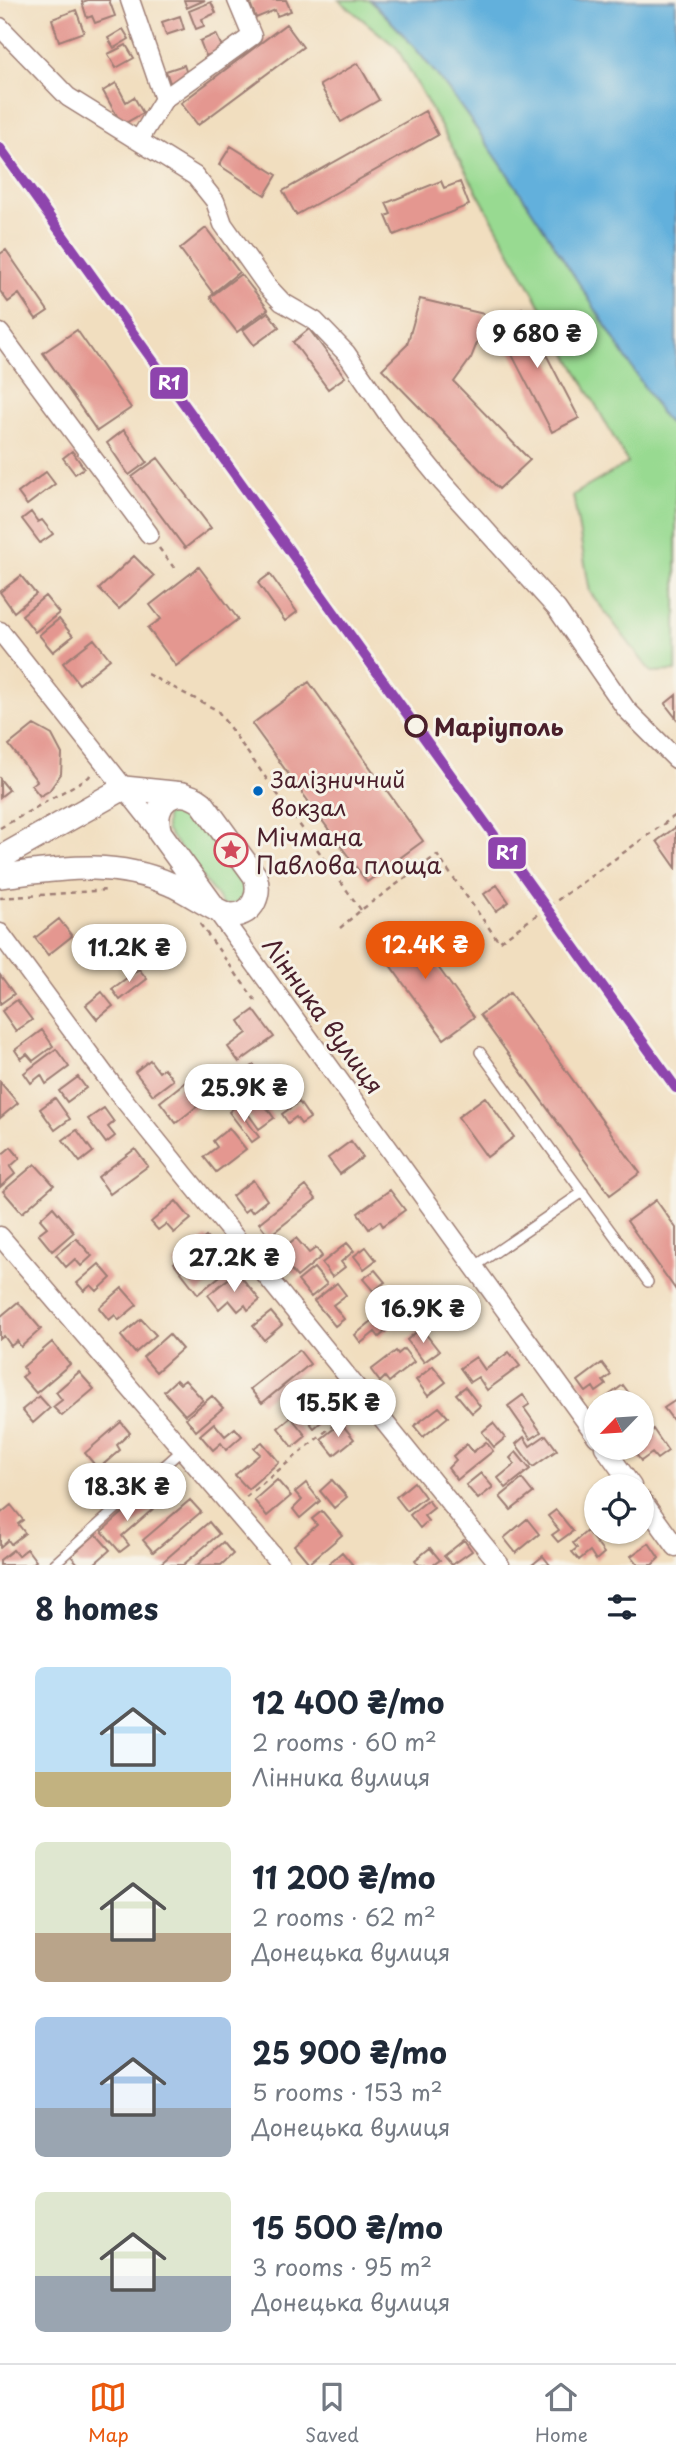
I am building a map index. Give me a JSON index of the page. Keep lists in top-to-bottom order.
{
  "streets": {
    "street": ["Лінника вулиця"]
  },
  "places": {
    "other": ["Маріуполь", "Залізничний вокзал"],
    "place": ["Мічмана Павлова площа"]
  },
  "lines": ["transit line R1"],
  "north": "bottom left",
  "page": {
    "price": [
      "9 680 ₴",
      "12.4K ₴",
      "11.2K ₴",
      "25.9K ₴",
      "27.2K ₴",
      "16.9K ₴",
      "15.5K ₴",
      "18.3K ₴"
    ],
    "heading": "8 homes",
    "list": [
      {
        "name": "12 400 ₴/mo",
        "note": "2 rooms · 60 m² · Лінника вулиця"
      },
      {
        "name": "11 200 ₴/mo",
        "note": "2 rooms · 62 m² · Донецька вулиця"
      },
      {
        "name": "25 900 ₴/mo",
        "note": "5 rooms · 153 m² · Донецька вулиця"
      },
      {
        "name": "15 500 ₴/mo",
        "note": "3 rooms · 95 m² · Донецька вулиця"
      }
    ],
    "tabs": ["Map", "Saved", "Home"]
  }
}
